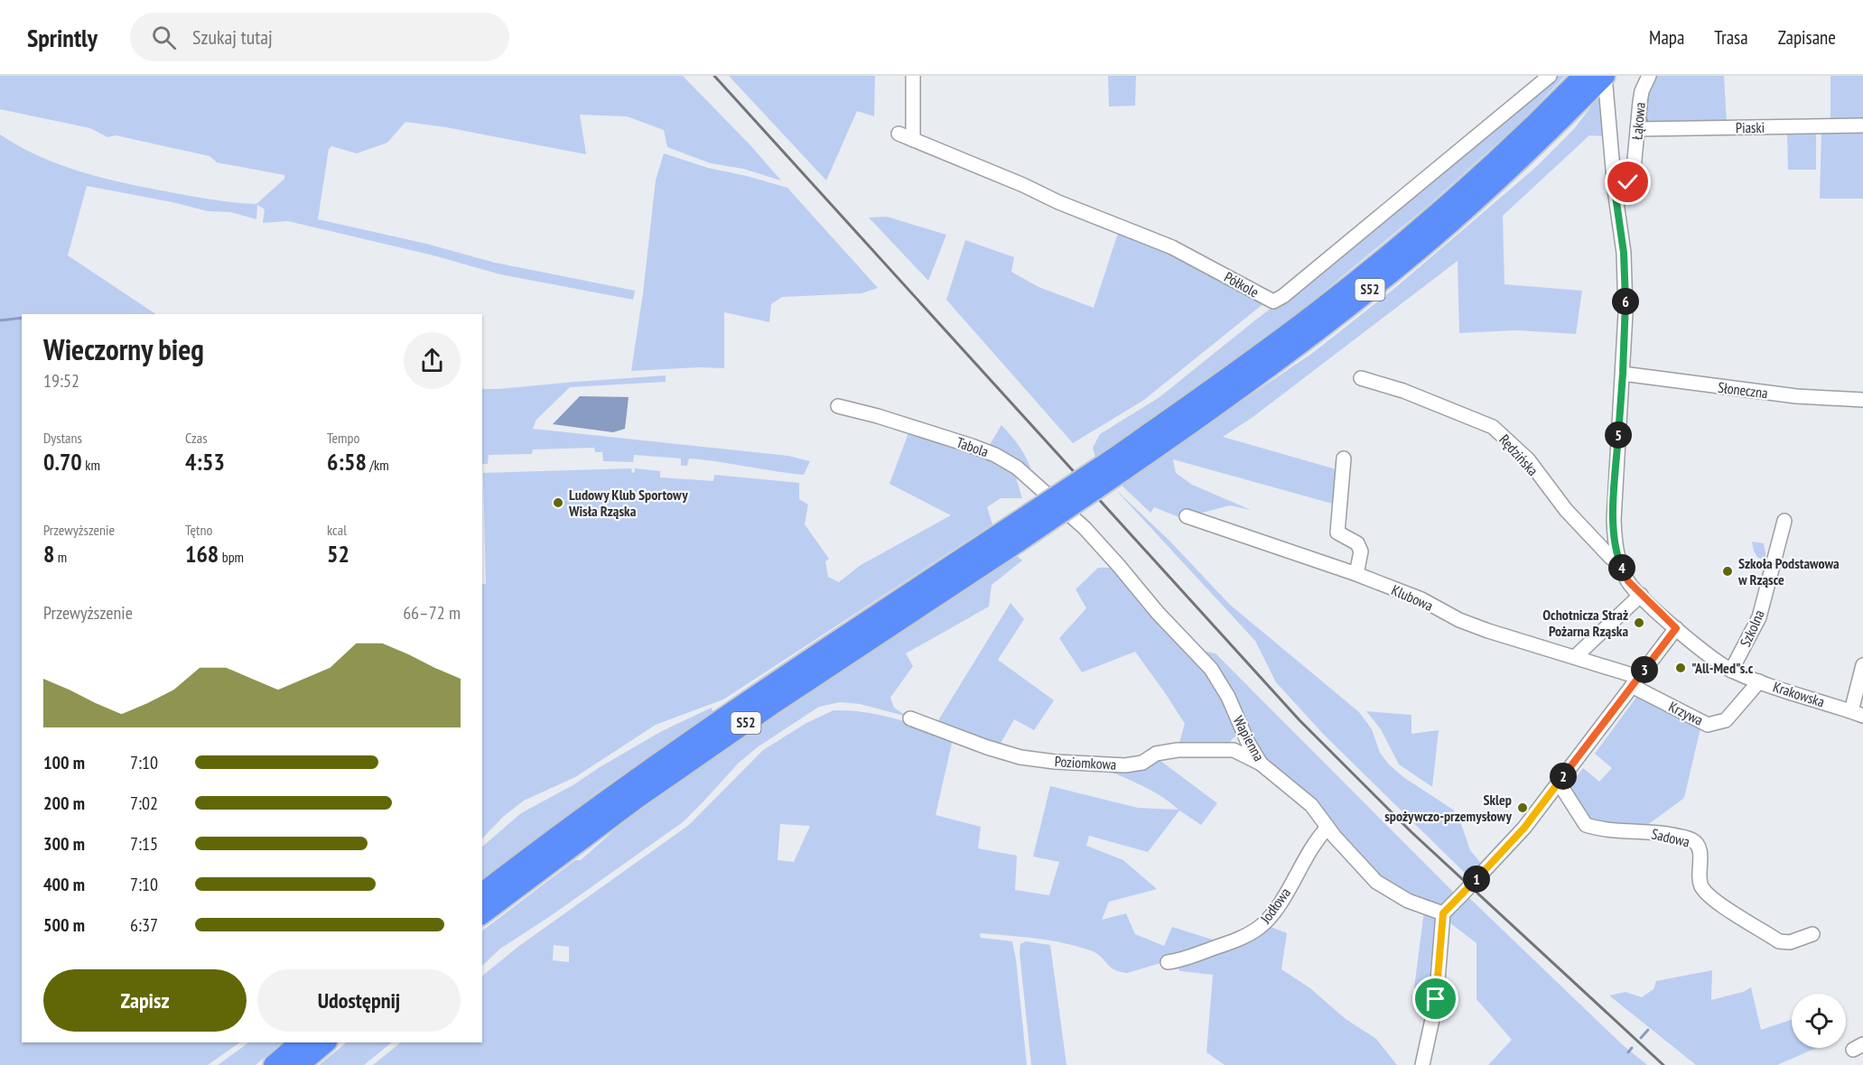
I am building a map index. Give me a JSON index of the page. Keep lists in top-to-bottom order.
{
  "streets": {
    "highway": ["S52"],
    "street": [
      "Łąkowa",
      "Piaski",
      "Półkole",
      "Słoneczna",
      "Tabola",
      "Rędzińska",
      "Klubowa",
      "Szkolna",
      "Krakowska",
      "Krzywa",
      "Wapienna",
      "Poziomkowa",
      "Sadowa",
      "Jodłowa"
    ]
  },
  "crossings": [
    ["Łąkowa", "Piaski"],
    ["Łąkowa", "Krakowska"],
    ["S52", "Krakowska"],
    ["Słoneczna", "Krakowska"],
    ["Tabola", "Wapienna"],
    ["Rędzińska", "Krakowska"],
    ["Klubowa", "Krzywa"],
    ["Szkolna", "Krakowska"],
    ["Krakowska", "Krzywa"],
    ["Wapienna", "Poziomkowa"],
    ["Wapienna", "Jodłowa"]
  ],
  "places": [
    "Ludowy Klub Sportowy Wisła Rząska",
    "Szkoła Podstawowa w Rząsce",
    "Ochotnicza Straż Pożarna Rząska",
    "\"All-Med\"s.c",
    "Sklep spożywczo-przemysłowy"
  ],
  "page": {
    "header": "Sprintly",
    "search": "Szukaj tutaj",
    "nav": ["Mapa", "Trasa", "Zapisane"],
    "pins": [
      "6",
      "5",
      "4",
      "3",
      "2",
      "1"
    ],
    "heading": ["Wieczorny bieg", "19:52"],
    "stats": [
      ["Dystans", "0.70 km"],
      ["Czas", "4:53"],
      ["Tempo", "6:58 /km"],
      ["Przewyższenie", "8 m"],
      ["Tętno", "168 bpm"],
      ["kcal", "52"]
    ],
    "chart": ["Przewyższenie", "66–72 m"],
    "list": [
      {
        "name": "100 m",
        "note": "7:10"
      },
      {
        "name": "200 m",
        "note": "7:02"
      },
      {
        "name": "300 m",
        "note": "7:15"
      },
      {
        "name": "400 m",
        "note": "7:10"
      },
      {
        "name": "500 m",
        "note": "6:37"
      }
    ],
    "buttons": ["Zapisz", "Udostępnij"]
  }
}
